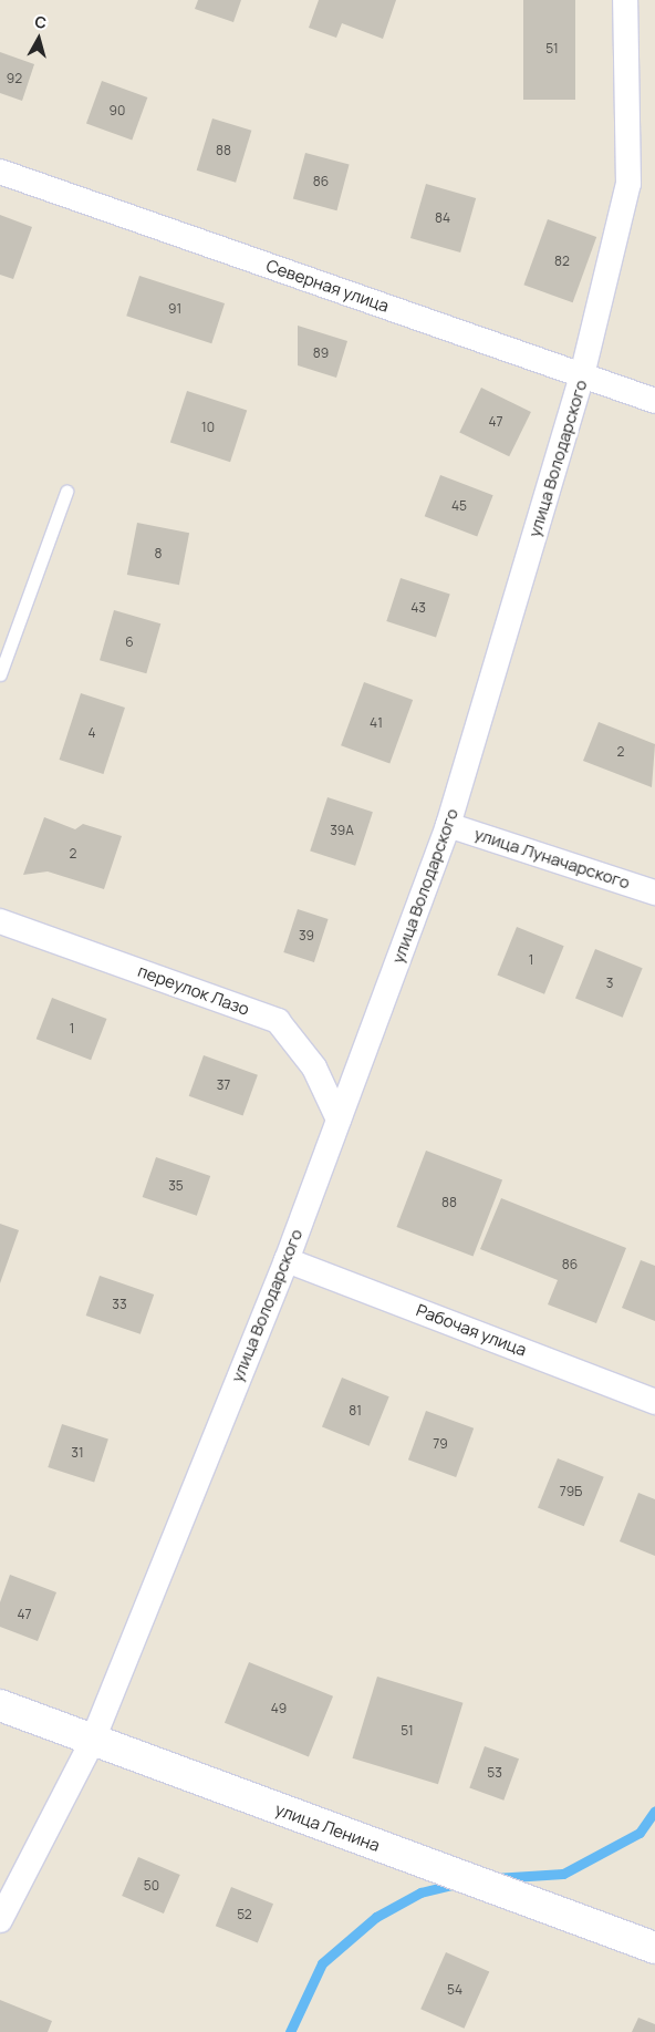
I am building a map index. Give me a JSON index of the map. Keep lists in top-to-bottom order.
{
  "streets": {
    "main road": ["улица Ленина"],
    "street": [
      "Северная улица",
      "улица Володарского",
      "улица Луначарского",
      "переулок Лазо",
      "Рабочая улица"
    ]
  },
  "crossings": [
    ["Северная улица", "улица Володарского"],
    ["улица Володарского", "улица Луначарского"],
    ["улица Володарского", "переулок Лазо"],
    ["улица Володарского", "Рабочая улица"],
    ["улица Володарского", "улица Ленина"]
  ],
  "house_numbers": [
    "51",
    "92",
    "90",
    "88",
    "86",
    "84",
    "82",
    "91",
    "89",
    "47",
    "10",
    "45",
    "8",
    "43",
    "6",
    "41",
    "4",
    "2",
    "39А",
    "2",
    "39",
    "1",
    "3",
    "1",
    "37",
    "35",
    "88",
    "86",
    "33",
    "81",
    "79",
    "31",
    "79Б",
    "47",
    "49",
    "51",
    "53",
    "50",
    "52",
    "54"
  ],
  "north": "top"
}
